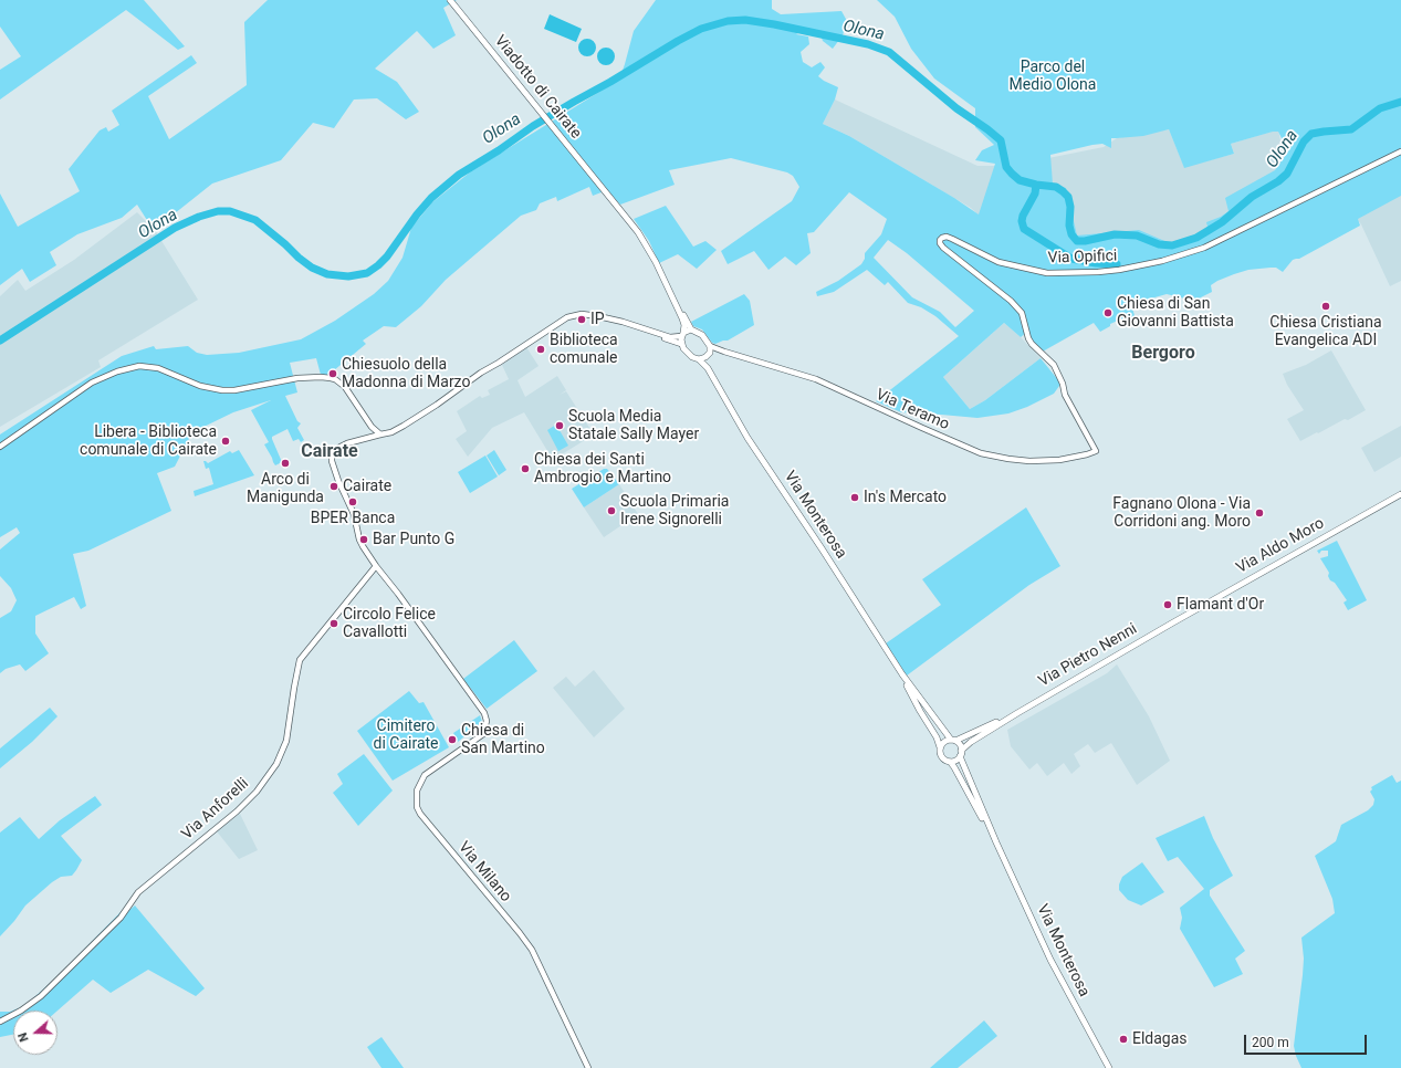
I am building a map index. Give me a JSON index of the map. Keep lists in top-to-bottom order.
{
  "streets": {
    "main road": [
      "Viadotto di Cairate",
      "Via Monterosa",
      "Via Aldo Moro",
      "Via Pietro Nenni"
    ],
    "street": [
      "Via Opifici",
      "Via Teramo",
      "Via Anforelli",
      "Via Milano"
    ]
  },
  "crossings": [
    ["Via Opifici", "Via Teramo"],
    ["Via Teramo", "Via Monterosa"],
    ["Via Monterosa", "Via Pietro Nenni"],
    ["Via Aldo Moro", "Via Pietro Nenni"],
    ["Via Anforelli", "Via Milano"]
  ],
  "districts": ["Bergoro", "Cairate"],
  "water": ["Olona"],
  "parks": ["Parco del Medio Olona", "Cimitero di Cairate"],
  "places": [
    "Chiesa Cristiana Evangelica ADI",
    "Chiesa di San Giovanni Battista",
    "IP",
    "Biblioteca comunale",
    "Chiesuolo della Madonna di Marzo",
    "Scuola Media Statale Sally Mayer",
    "Libera - Biblioteca comunale di Cairate",
    "Arco di Manigunda",
    "Chiesa dei Santi Ambrogio e Martino",
    "Cairate",
    "In's Mercato",
    "BPER Banca",
    "Scuola Primaria Irene Signorelli",
    "Fagnano Olona - Via Corridoni ang. Moro",
    "Bar Punto G",
    "Flamant d'Or",
    "Circolo Felice Cavallotti",
    "Chiesa di San Martino",
    "Eldagas"
  ],
  "scale_bar": "200 m",
  "north": "left"
}
